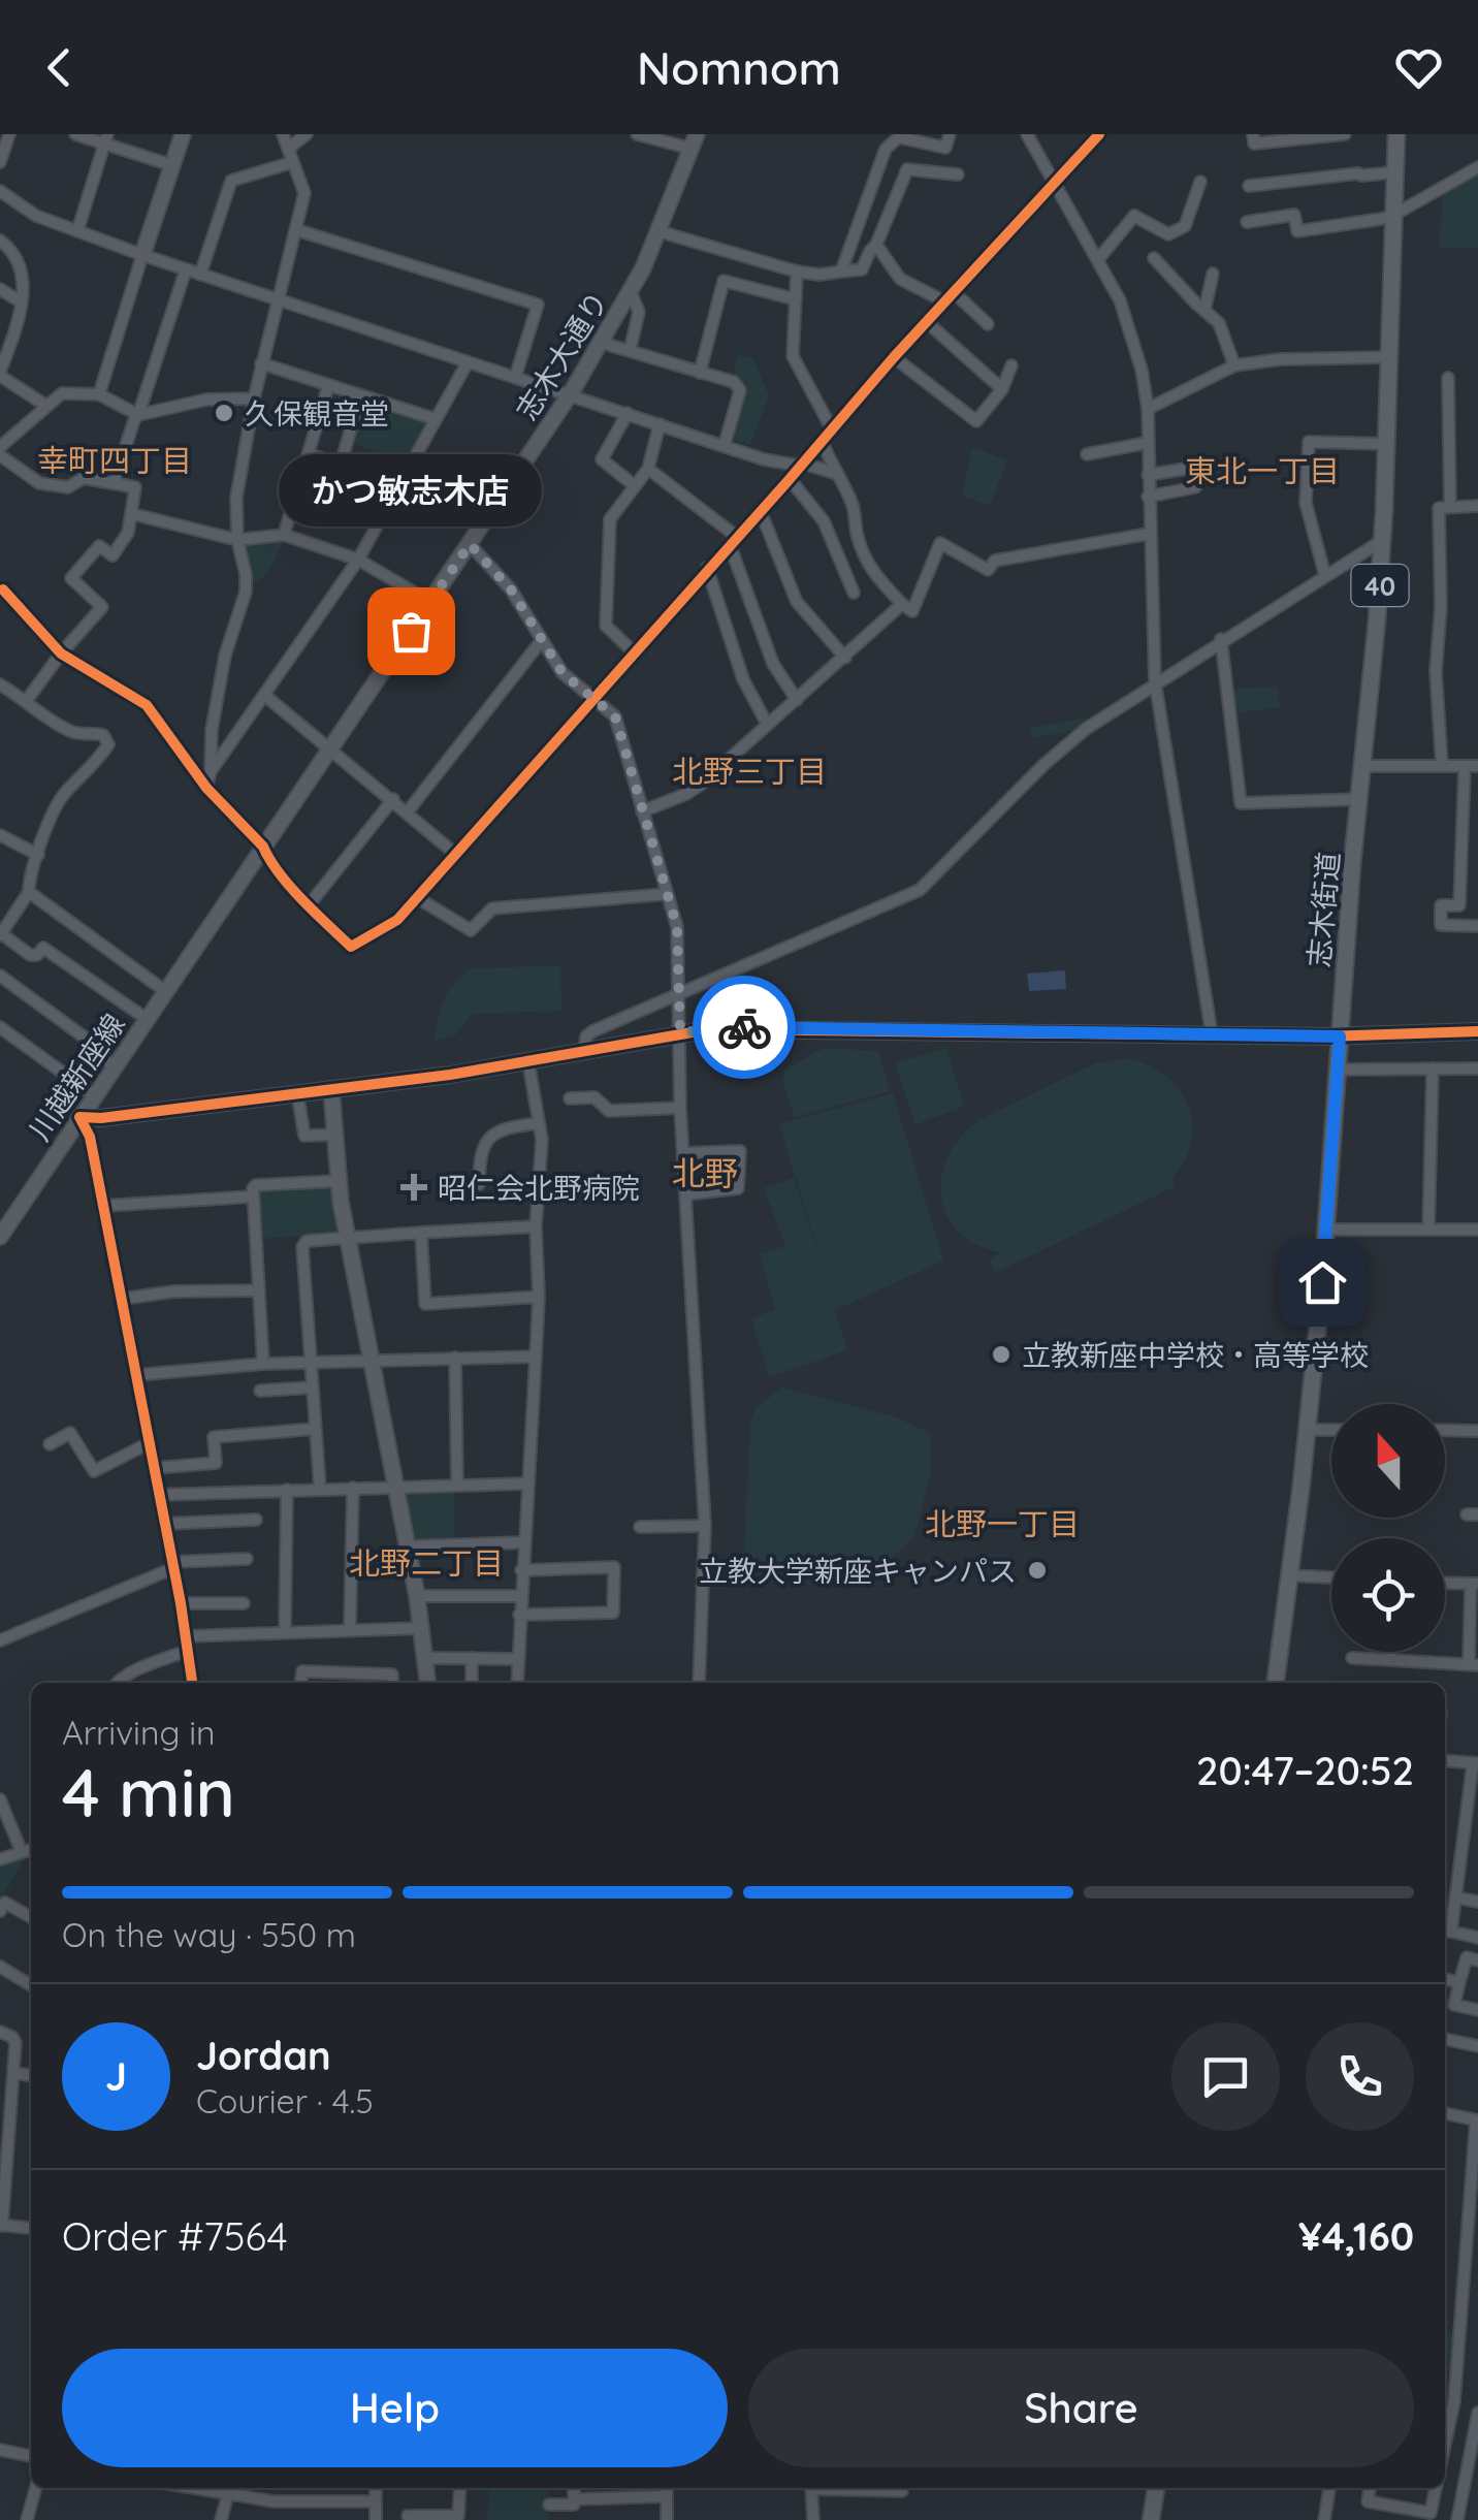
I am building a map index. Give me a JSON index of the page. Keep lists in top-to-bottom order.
{
  "streets": {
    "main road": ["40", "志木街道"],
    "street": ["志木大通り", "川越新座線"]
  },
  "crossings": [
    ["志木大通り", "川越新座線"]
  ],
  "districts": [
    "幸町四丁目",
    "東北一丁目",
    "北野三丁目",
    "北野",
    "北野一丁目",
    "北野二丁目"
  ],
  "places": {
    "other": [
      "久保観音堂",
      "かつ敏志木店",
      "立教新座中学校・高等学校",
      "立教大学新座キャンパス"
    ],
    "health": ["昭仁会北野病院"]
  },
  "north": "top",
  "page": {
    "header": "Nomnom",
    "bubble": "かつ敏志木店",
    "heading": ["4 min", "Arriving in", "20:47–20:52"],
    "panel": [
      "Jordan",
      "Courier · 4.5",
      "Order #7564",
      "¥4,160"
    ],
    "bar": "On the way · 550 m",
    "round": "J",
    "buttons": ["Help", "Share"]
  }
}
